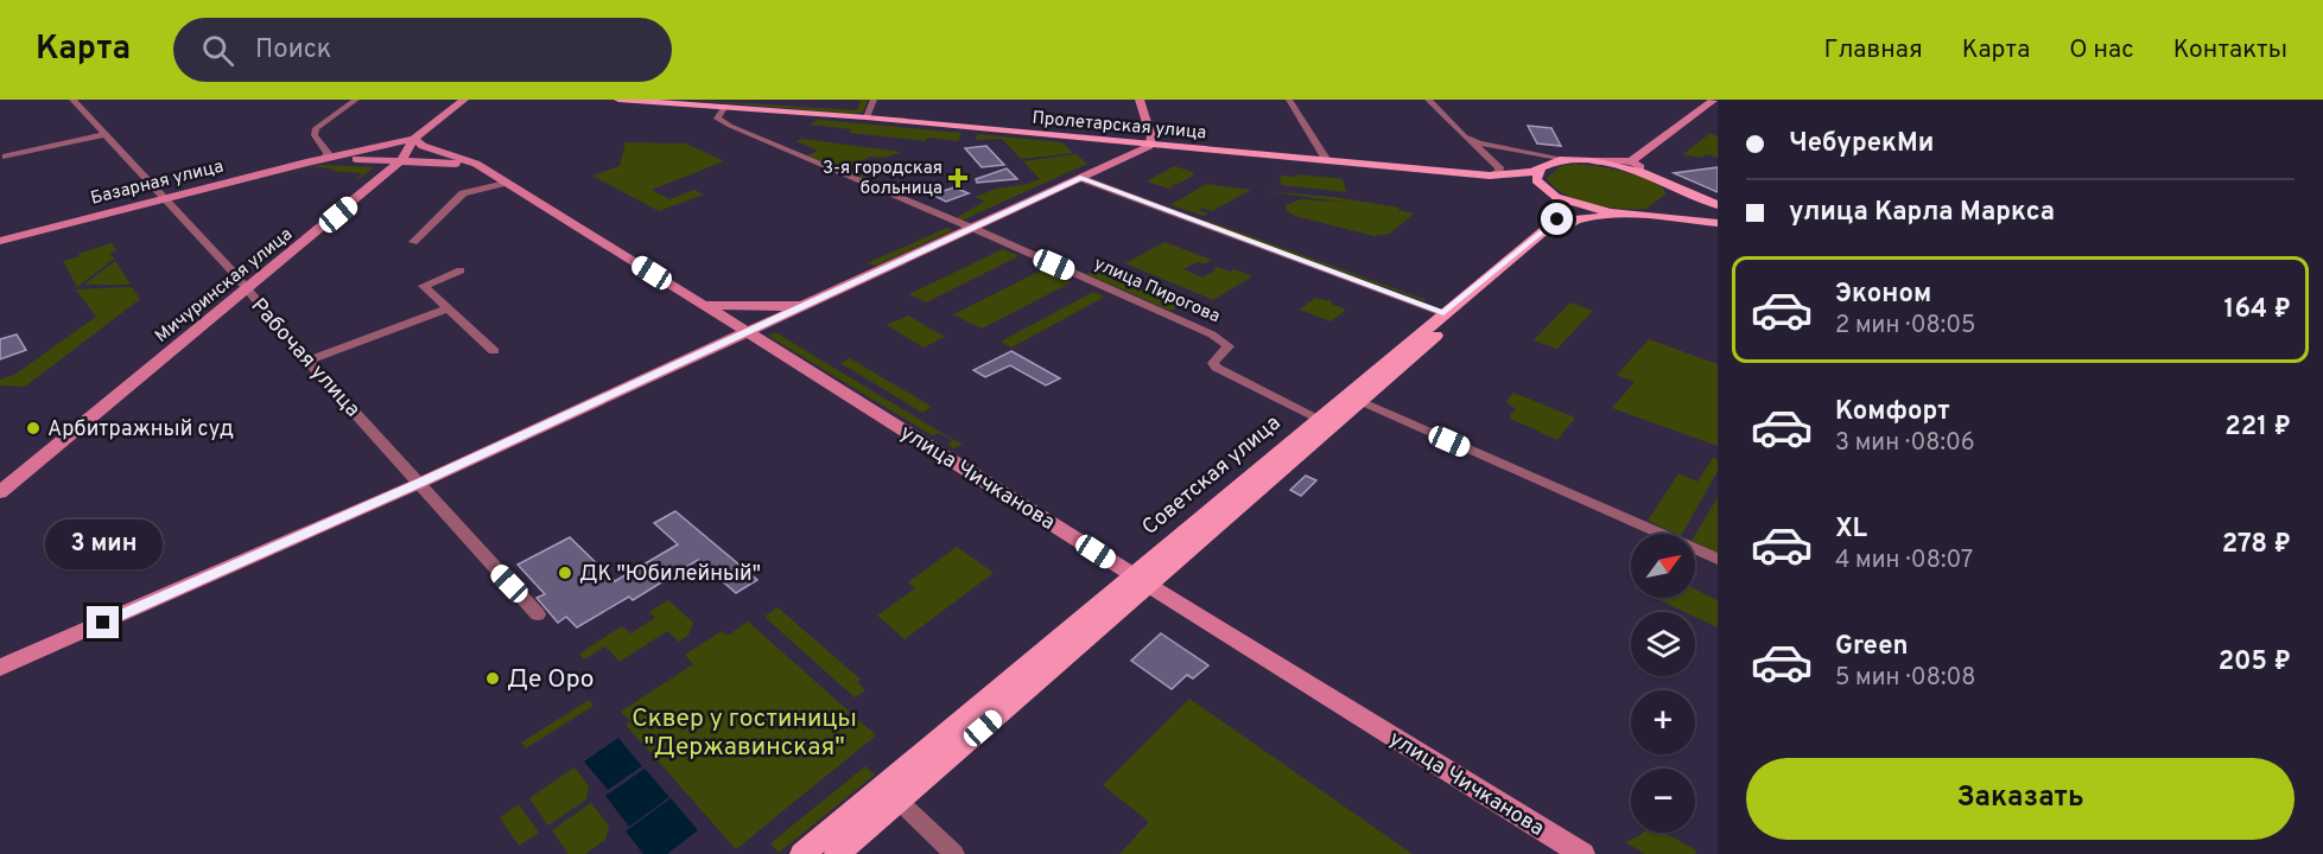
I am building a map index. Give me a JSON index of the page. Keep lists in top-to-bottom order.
{
  "streets": {
    "main road": [
      "Пролетарская улица",
      "Базарная улица",
      "Мичуринская улица",
      "Советская улица",
      "улица Чичканова"
    ],
    "street": ["улица Пирогова", "Рабочая улица"]
  },
  "crossings": [
    ["Пролетарская улица", "улица Пирогова"],
    ["Базарная улица", "Рабочая улица"],
    ["Мичуринская улица", "Рабочая улица"],
    ["Мичуринская улица", "улица Чичканова"],
    ["улица Пирогова", "Советская улица"],
    ["Советская улица", "улица Чичканова"]
  ],
  "parks": ["Сквер у гостиницы \"Державинская\""],
  "places": {
    "health": ["3-я городская больница"],
    "other": ["Арбитражный суд", "ДК \"Юбилейный\"", "Де Оро"]
  },
  "north": "top right",
  "page": {
    "header": "Карта",
    "search": "Поиск",
    "nav": [
      "Главная",
      "Карта",
      "О нас",
      "Контакты"
    ],
    "banner": ["ЧебурекМи", "улица Карла Маркса"],
    "list": [
      {
        "name": "Эконом",
        "note": "2 мин · 08:05",
        "value": "164 ₽"
      },
      {
        "name": "Комфорт",
        "note": "3 мин · 08:06",
        "value": "221 ₽"
      },
      {
        "name": "XL",
        "note": "4 мин · 08:07",
        "value": "278 ₽"
      },
      {
        "name": "Green",
        "note": "5 мин · 08:08",
        "value": "205 ₽"
      }
    ],
    "bubble": "3 мин",
    "map_buttons": ["+", "−"],
    "buttons": "Заказать"
  }
}
